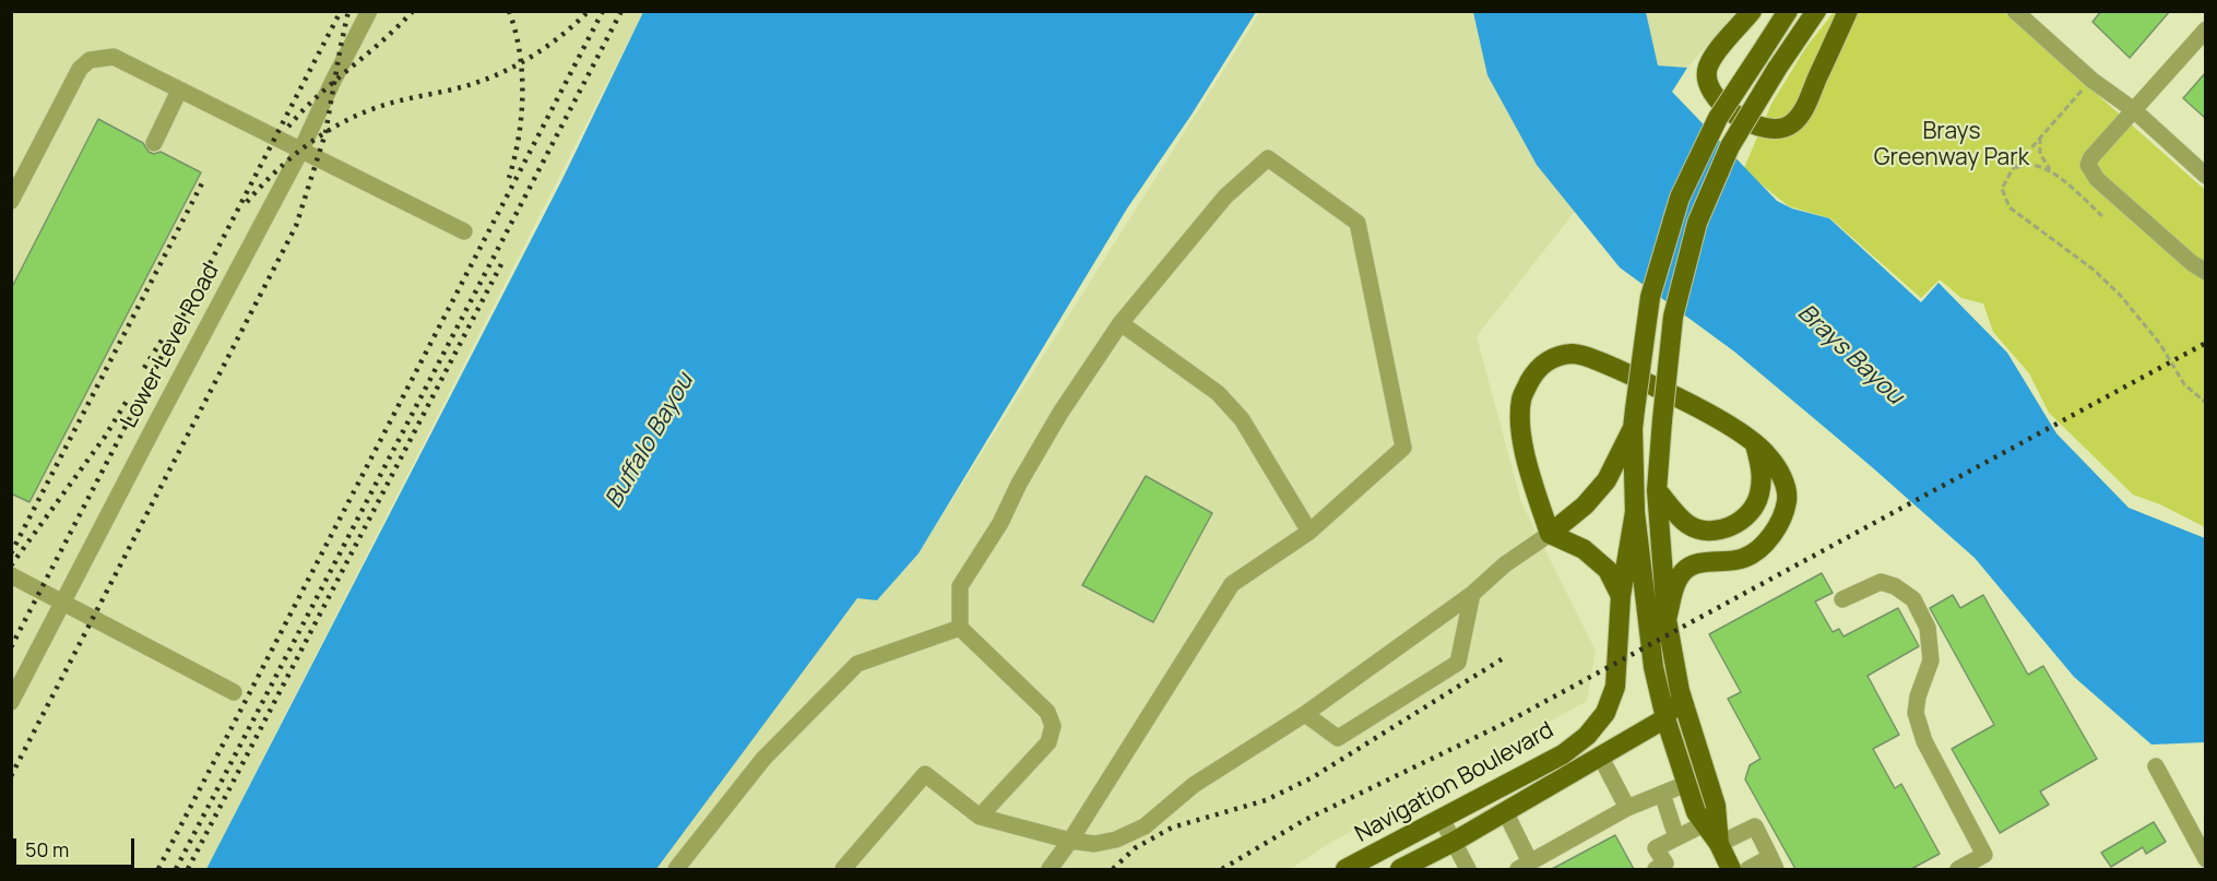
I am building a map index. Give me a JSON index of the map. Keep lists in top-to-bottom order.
{
  "streets": {
    "main road": ["Navigation Boulevard"],
    "street": ["Lower Level Road"]
  },
  "water": ["Brays Bayou", "Buffalo Bayou"],
  "parks": ["Brays Greenway Park"],
  "scale_bar": "50 m"
}
